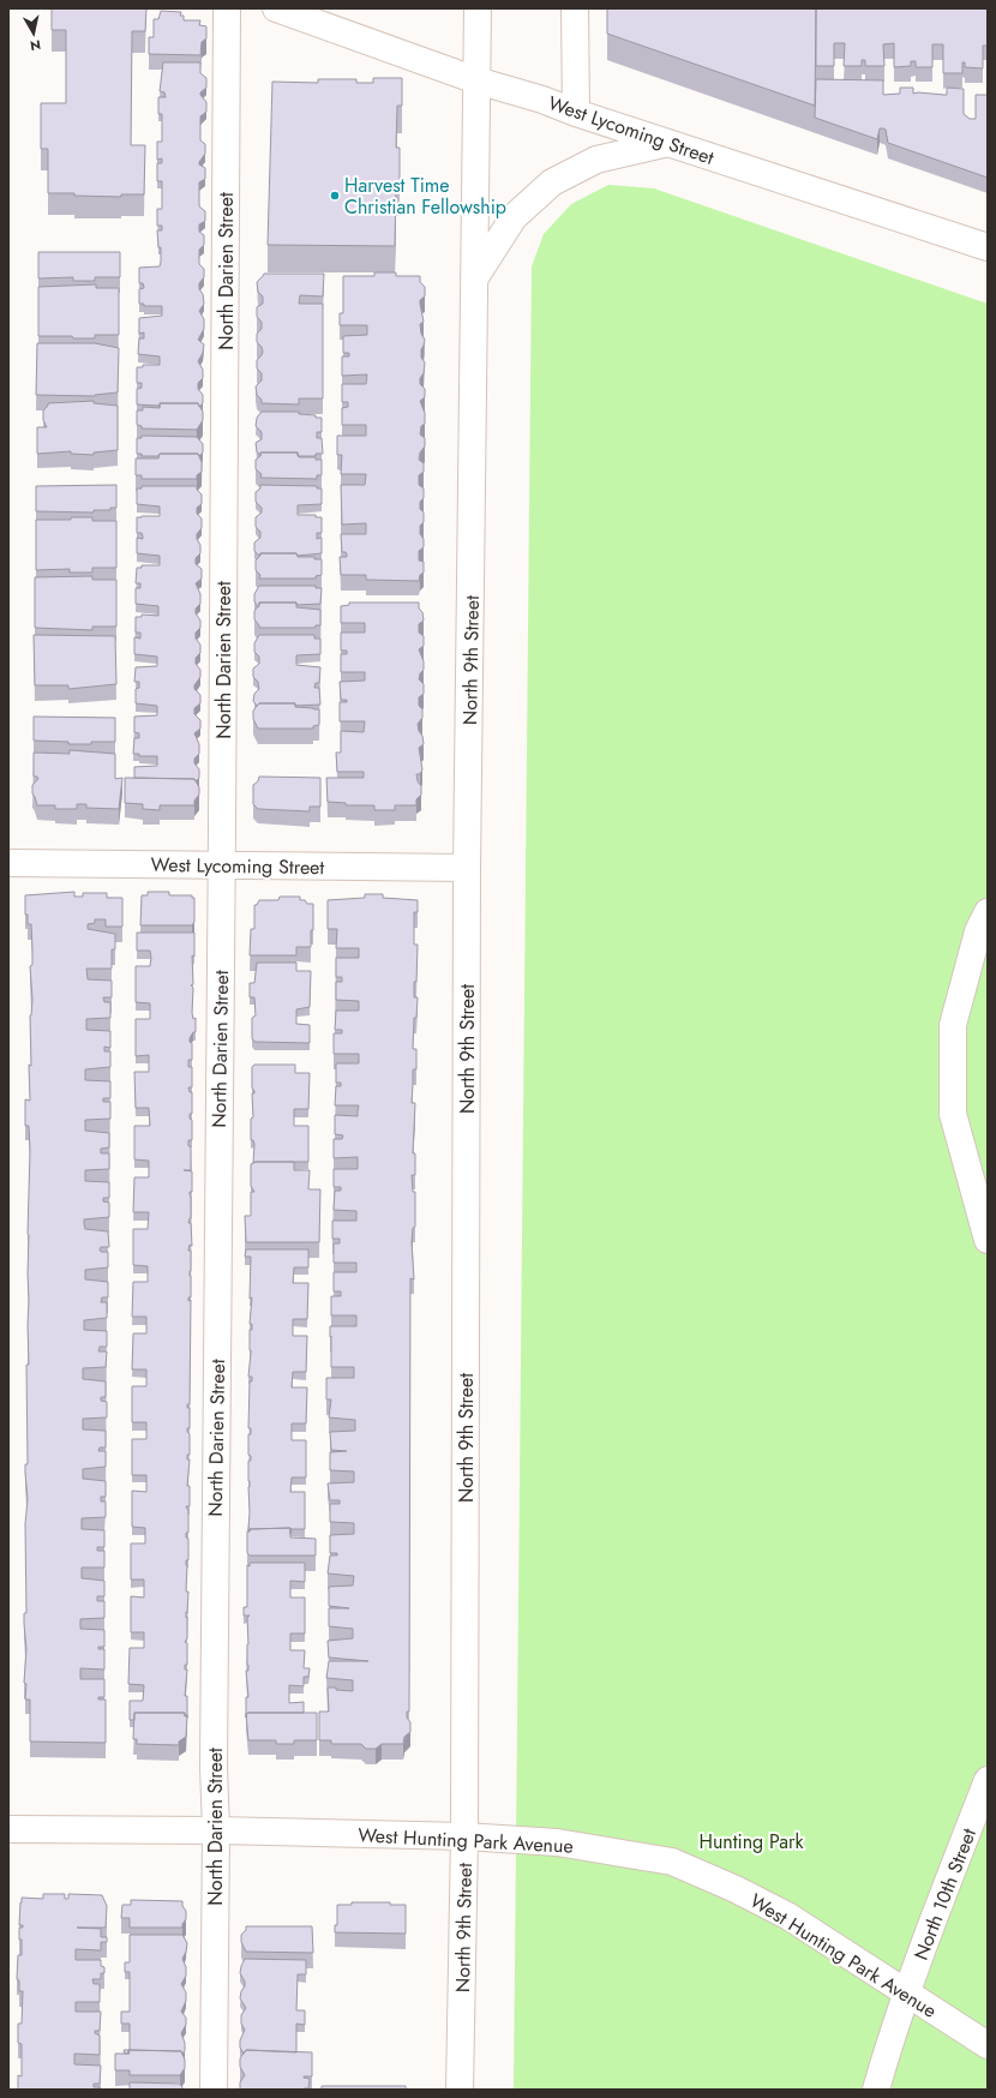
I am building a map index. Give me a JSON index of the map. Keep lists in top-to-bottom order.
{
  "streets": {
    "street": [
      "West Lycoming Street",
      "North Darien Street",
      "North 9th Street",
      "West Hunting Park Avenue",
      "North 10th Street"
    ]
  },
  "crossings": [
    ["West Lycoming Street", "North Darien Street"],
    ["West Lycoming Street", "North 9th Street"],
    ["North Darien Street", "West Hunting Park Avenue"],
    ["North 9th Street", "West Hunting Park Avenue"],
    ["West Hunting Park Avenue", "North 10th Street"]
  ],
  "parks": ["Hunting Park"],
  "places": ["Harvest Time Christian Fellowship"],
  "north": "bottom"
}
